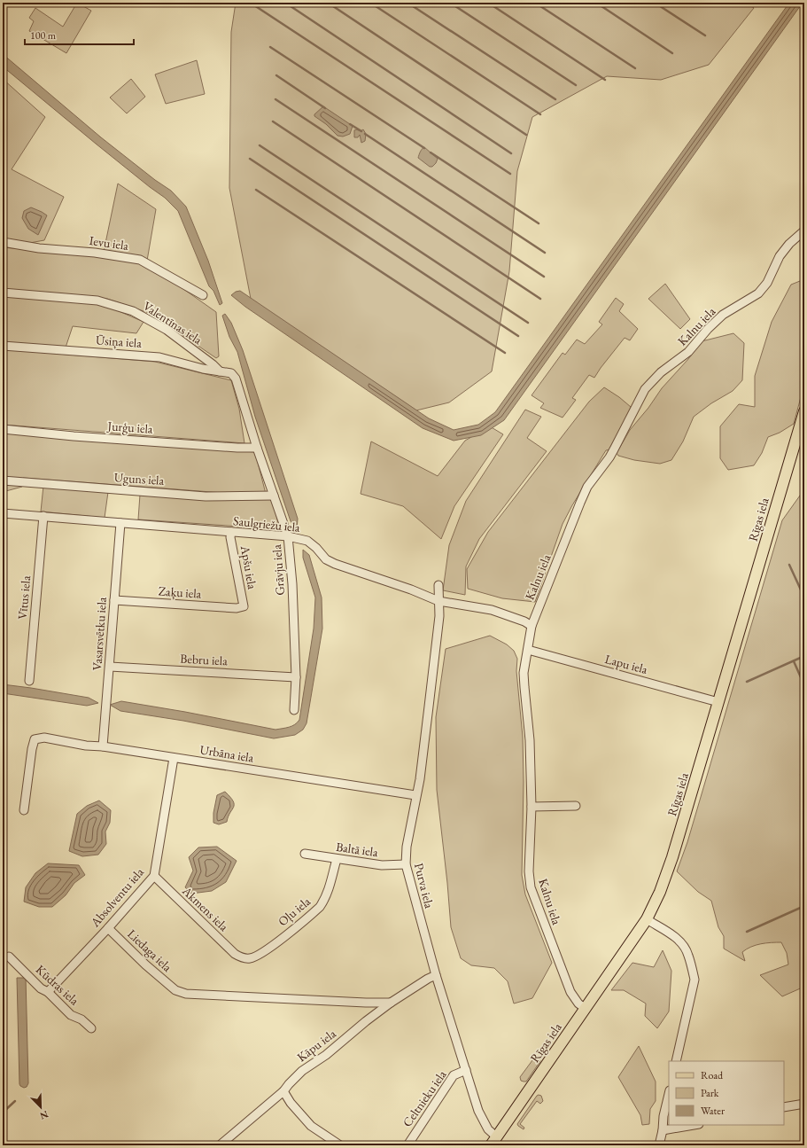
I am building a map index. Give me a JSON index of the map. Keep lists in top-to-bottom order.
{
  "streets": {
    "main road": ["Rīgas iela"],
    "street": [
      "Ievu iela",
      "Valentīnas iela",
      "Kalnu iela",
      "Ūsiņa iela",
      "Jurģu iela",
      "Uguns iela",
      "Saulgriežu iela",
      "Apšu iela",
      "Grāvju iela",
      "Zaķu iela",
      "Vītus iela",
      "Vasarsvētku iela",
      "Bebru iela",
      "Lapu iela",
      "Urbāna iela",
      "Baltā iela",
      "Purva iela",
      "Absolventu iela",
      "Akmens iela",
      "Oļu iela",
      "Liedaga iela",
      "Kūdras iela",
      "Kāpu iela",
      "Celtnieku iela"
    ]
  },
  "crossings": [
    ["Valentīnas iela", "Ūsiņa iela"],
    ["Kalnu iela", "Rīgas iela"],
    ["Kalnu iela", "Saulgriežu iela"],
    ["Kalnu iela", "Lapu iela"],
    ["Ūsiņa iela", "Grāvju iela"],
    ["Jurģu iela", "Grāvju iela"],
    ["Uguns iela", "Grāvju iela"],
    ["Rīgas iela", "Lapu iela"],
    ["Rīgas iela", "Purva iela"],
    ["Saulgriežu iela", "Apšu iela"],
    ["Saulgriežu iela", "Grāvju iela"],
    ["Saulgriežu iela", "Vītus iela"],
    ["Saulgriežu iela", "Vasarsvētku iela"],
    ["Saulgriežu iela", "Purva iela"],
    ["Apšu iela", "Zaķu iela"],
    ["Grāvju iela", "Bebru iela"],
    ["Zaķu iela", "Vasarsvētku iela"],
    ["Vasarsvētku iela", "Bebru iela"],
    ["Vasarsvētku iela", "Urbāna iela"],
    ["Urbāna iela", "Purva iela"],
    ["Urbāna iela", "Absolventu iela"],
    ["Baltā iela", "Purva iela"],
    ["Baltā iela", "Oļu iela"],
    ["Purva iela", "Kāpu iela"],
    ["Purva iela", "Celtnieku iela"],
    ["Absolventu iela", "Akmens iela"],
    ["Absolventu iela", "Liedaga iela"],
    ["Absolventu iela", "Kūdras iela"],
    ["Akmens iela", "Oļu iela"],
    ["Liedaga iela", "Kāpu iela"]
  ],
  "legend": ["Road", "Park", "Water"],
  "scale_bar": "100 m",
  "north": "bottom right"
}
